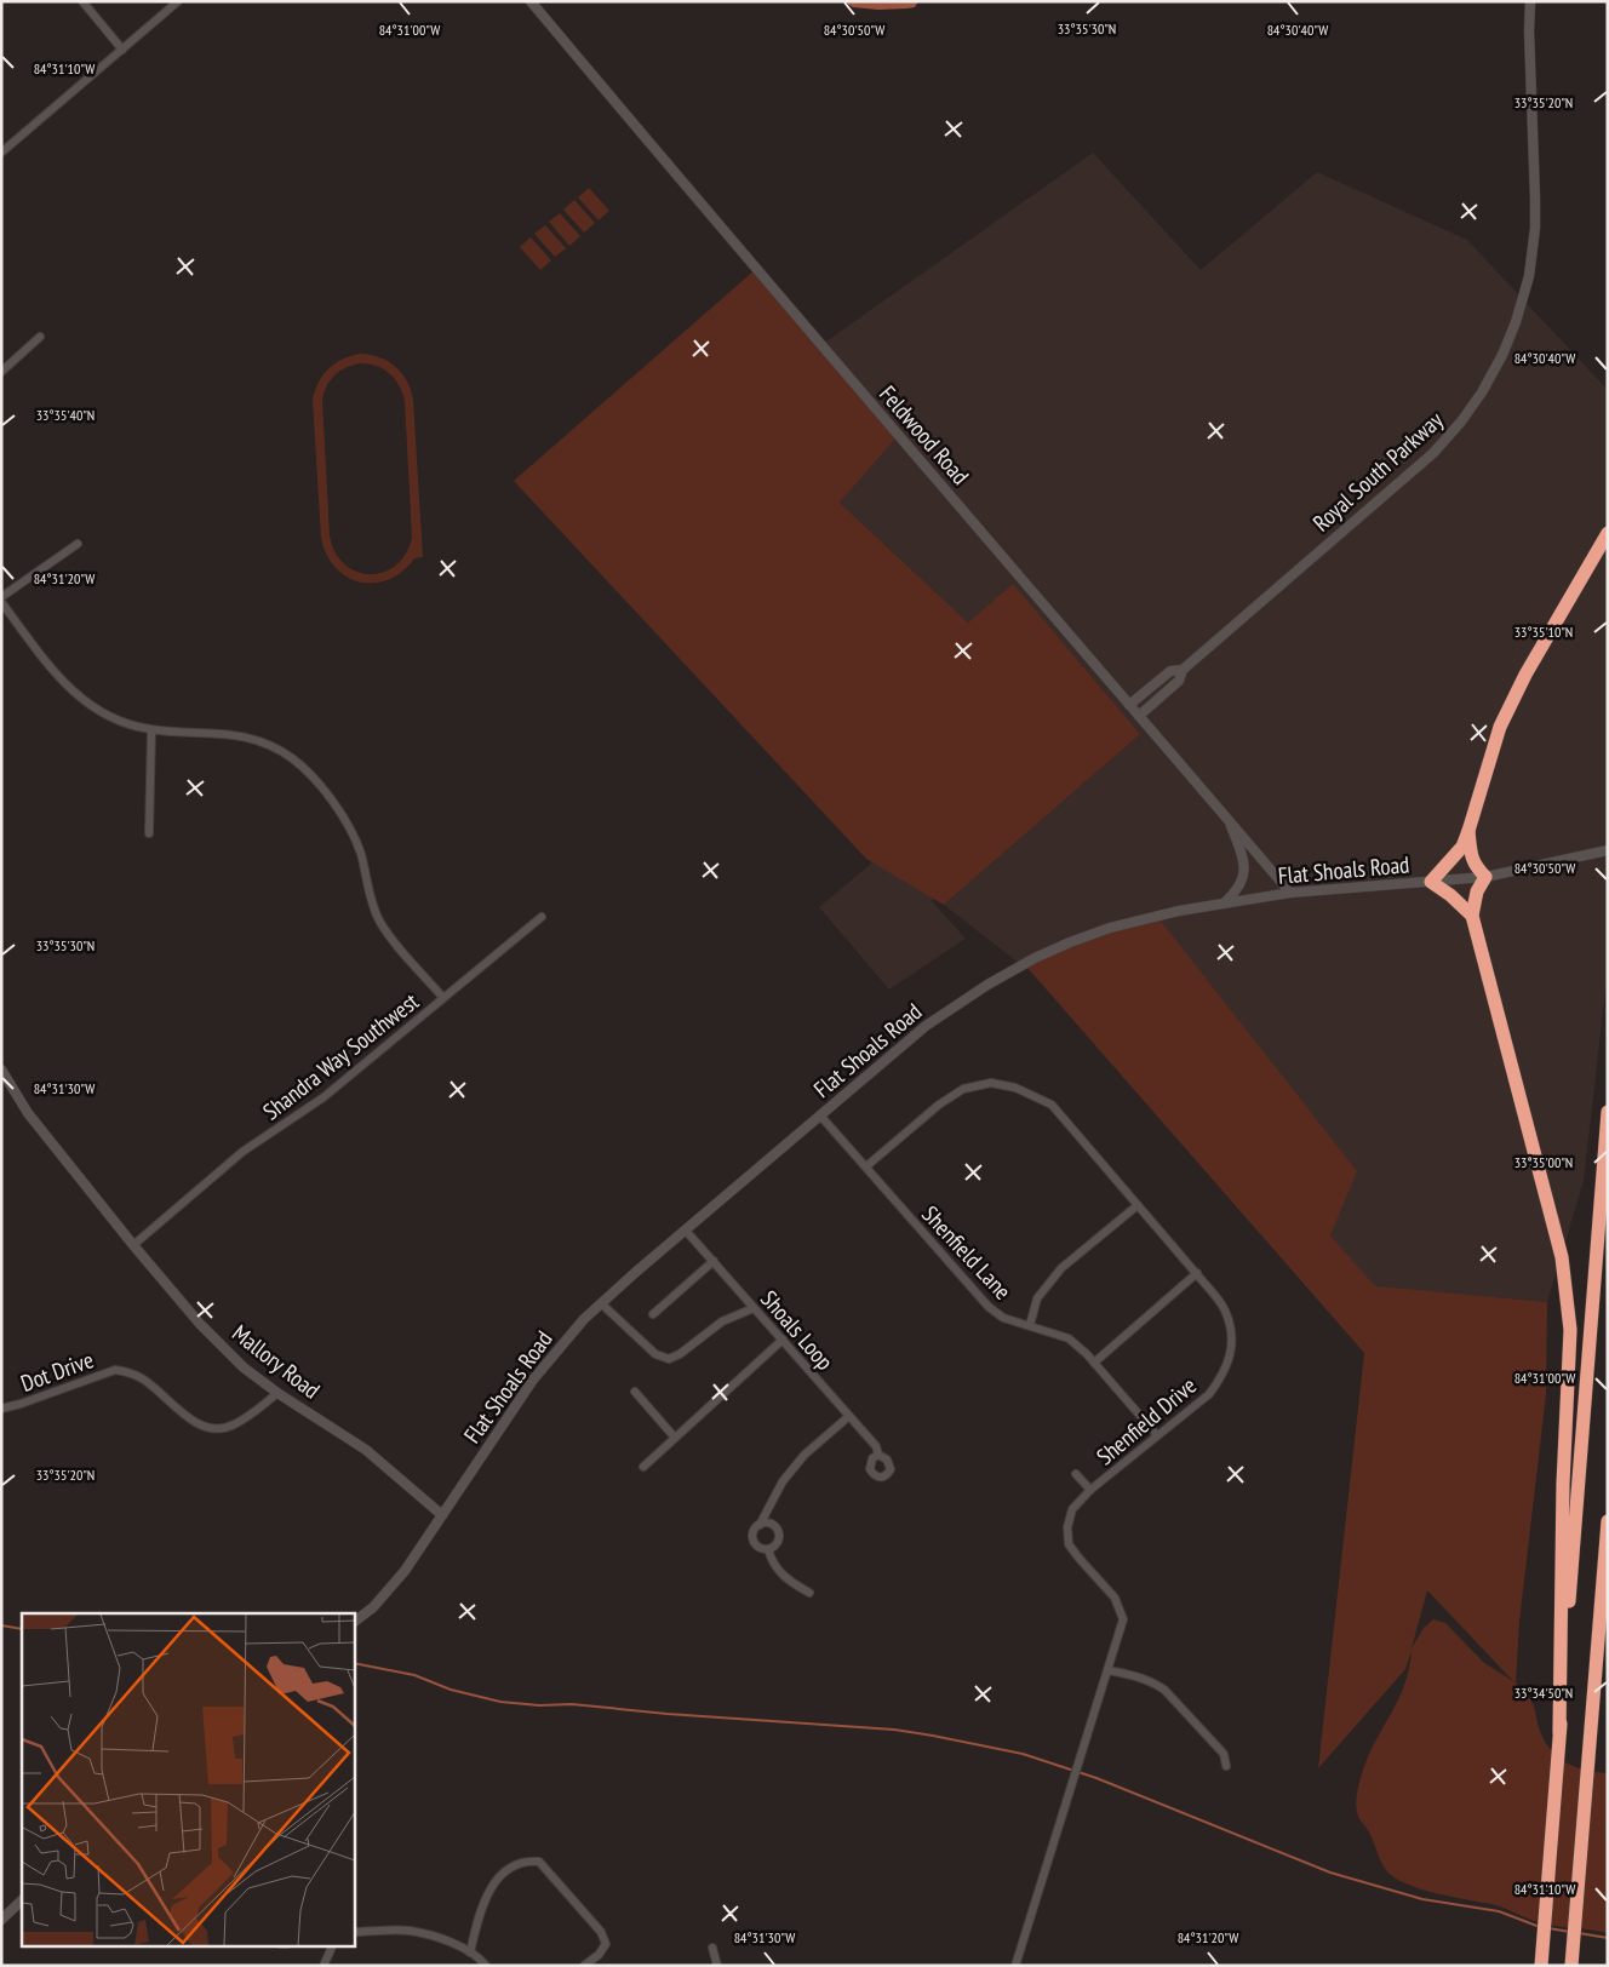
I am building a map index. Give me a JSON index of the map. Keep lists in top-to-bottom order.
{
  "streets": {
    "street": [
      "Feldwood Road",
      "Royal South Parkway",
      "Flat Shoals Road",
      "Shandra Way Southwest",
      "Shenfield Lane",
      "Shoals Loop",
      "Mallory Road",
      "Dot Drive",
      "Shenfield Drive"
    ]
  },
  "crossings": [
    ["Feldwood Road", "Royal South Parkway"],
    ["Feldwood Road", "Flat Shoals Road"],
    ["Flat Shoals Road", "Shenfield Lane"],
    ["Flat Shoals Road", "Shoals Loop"],
    ["Flat Shoals Road", "Mallory Road"],
    ["Shandra Way Southwest", "Mallory Road"],
    ["Shenfield Lane", "Shenfield Drive"],
    ["Mallory Road", "Dot Drive"]
  ],
  "coordinates": [
    "33°35'30\"N",
    "84°31'00\"W",
    "84°30'50\"W",
    "84°30'40\"W",
    "84°31'10\"W",
    "33°35'20\"N",
    "33°35'40\"N",
    "84°31'20\"W",
    "33°35'10\"N",
    "84°31'30\"W",
    "33°35'00\"N",
    "33°34'50\"N"
  ]
}
